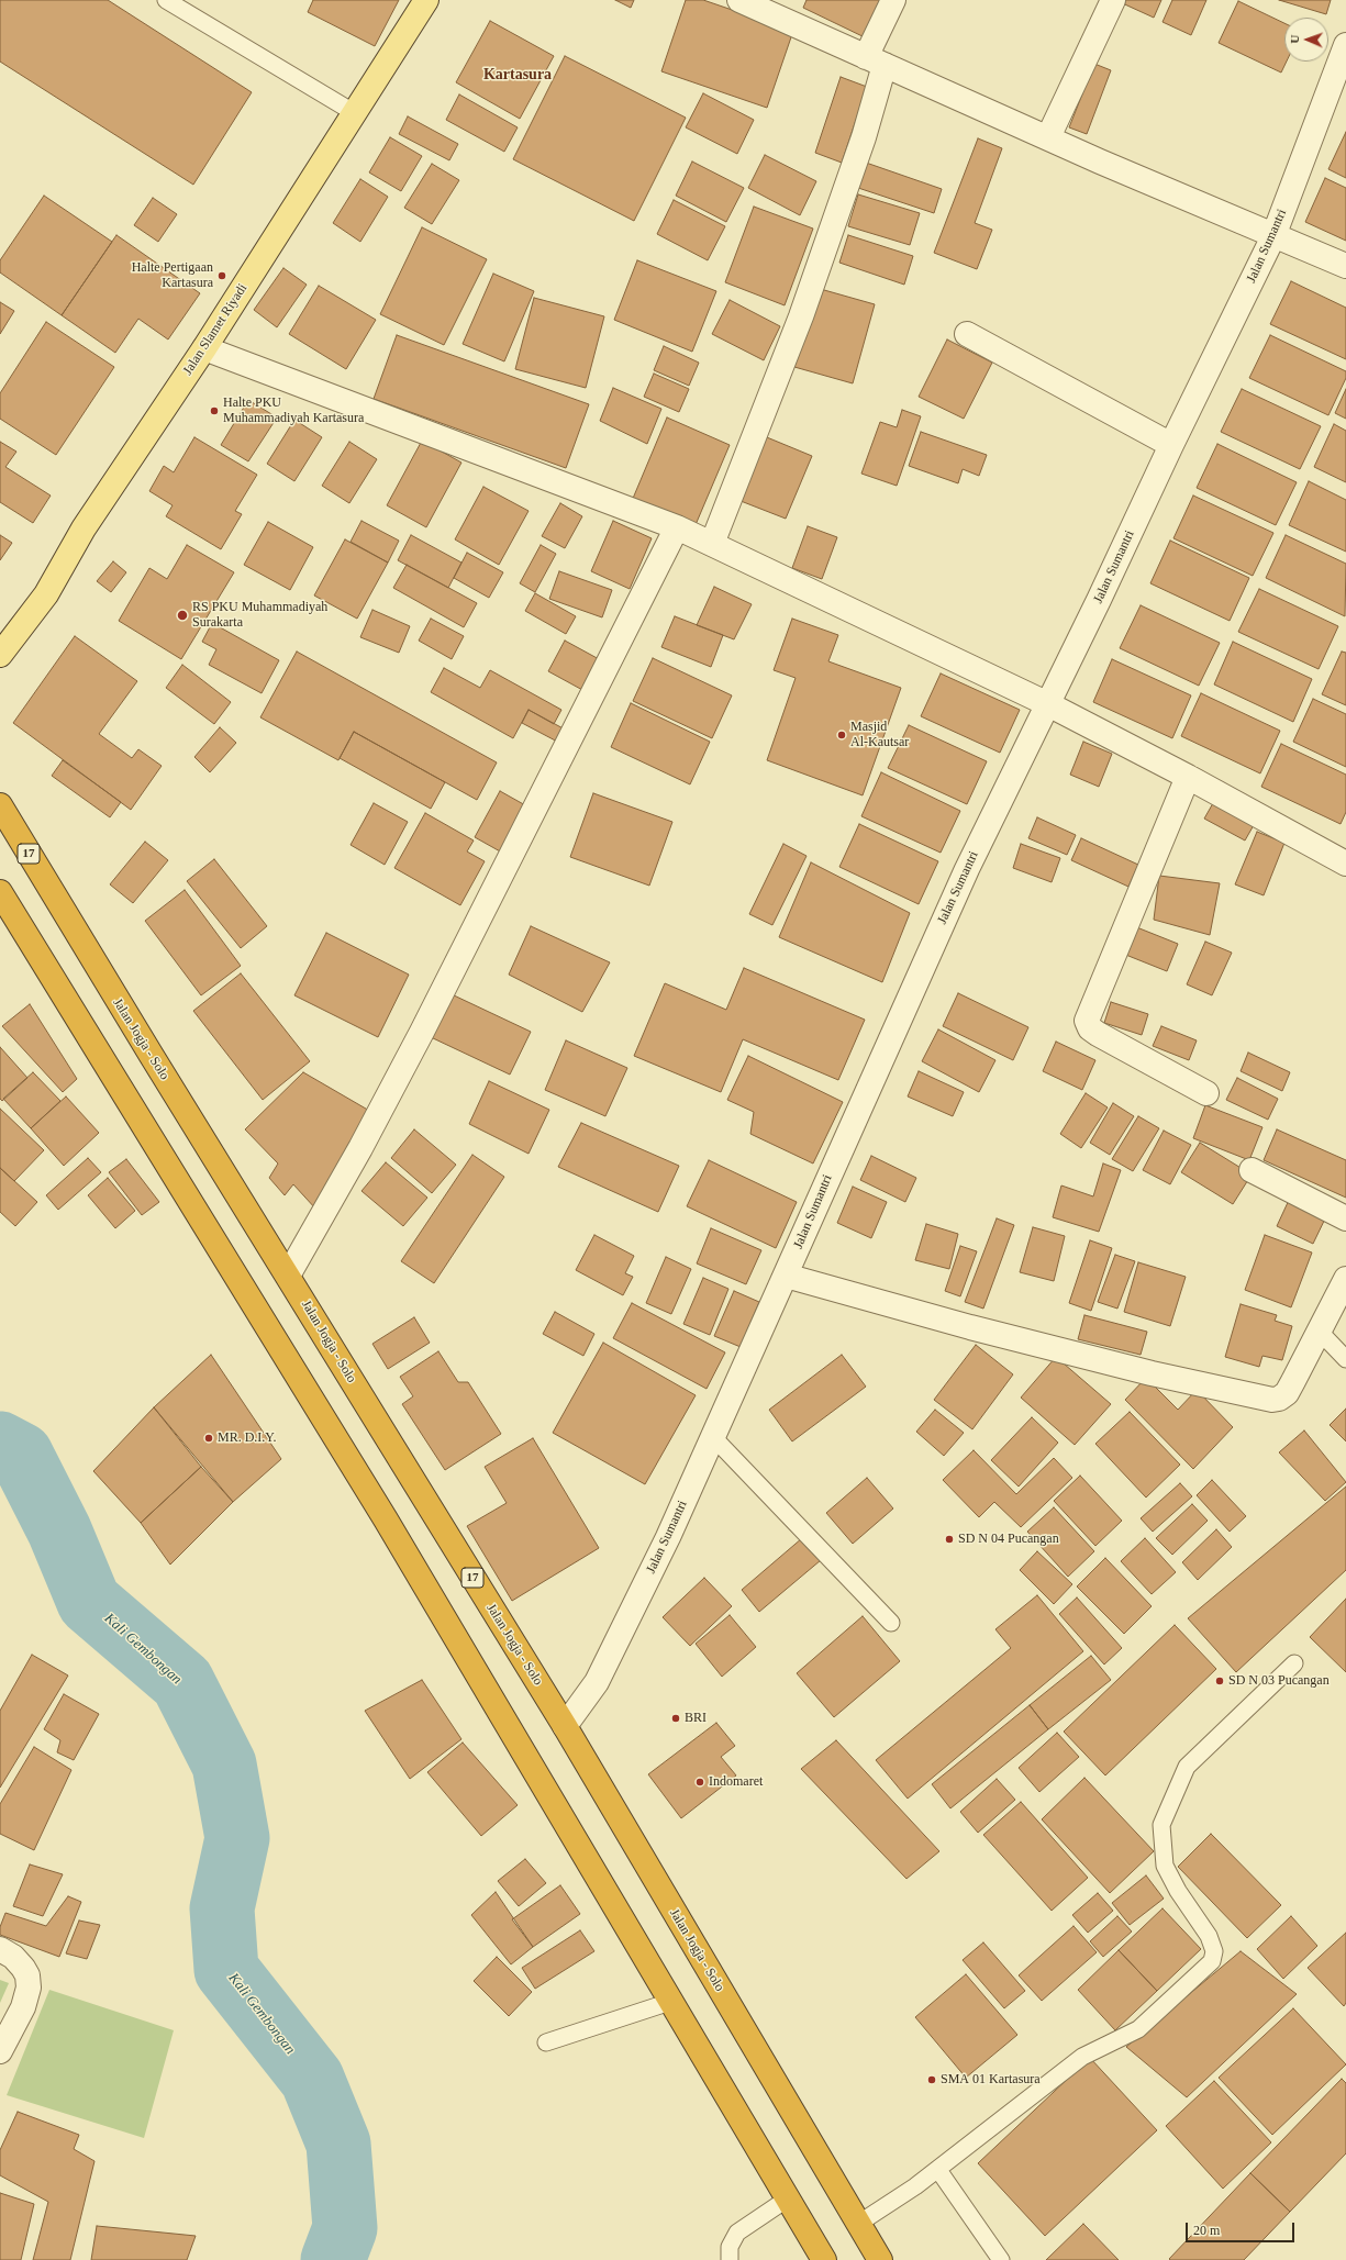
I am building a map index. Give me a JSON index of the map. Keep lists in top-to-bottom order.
{
  "streets": {
    "highway": ["17", "Jalan Jogja - Solo"],
    "main road": ["Jalan Slamet Riyadi"],
    "street": ["Jalan Sumantri"]
  },
  "crossings": [
    ["Jalan Sumantri", "Jalan Jogja - Solo"]
  ],
  "districts": ["Kartasura"],
  "water": ["Kali Gembongan"],
  "places": [
    "Halte Pertigaan Kartasura",
    "Halte PKU Muhammadiyah Kartasura",
    "RS PKU Muhammadiyah Surakarta",
    "Masjid Al-Kautsar",
    "MR. D.I.Y.",
    "SD N 04 Pucangan",
    "SD N 03 Pucangan",
    "BRI",
    "Indomaret",
    "SMA 01 Kartasura"
  ],
  "scale_bar": "20 m",
  "north": "left"
}
